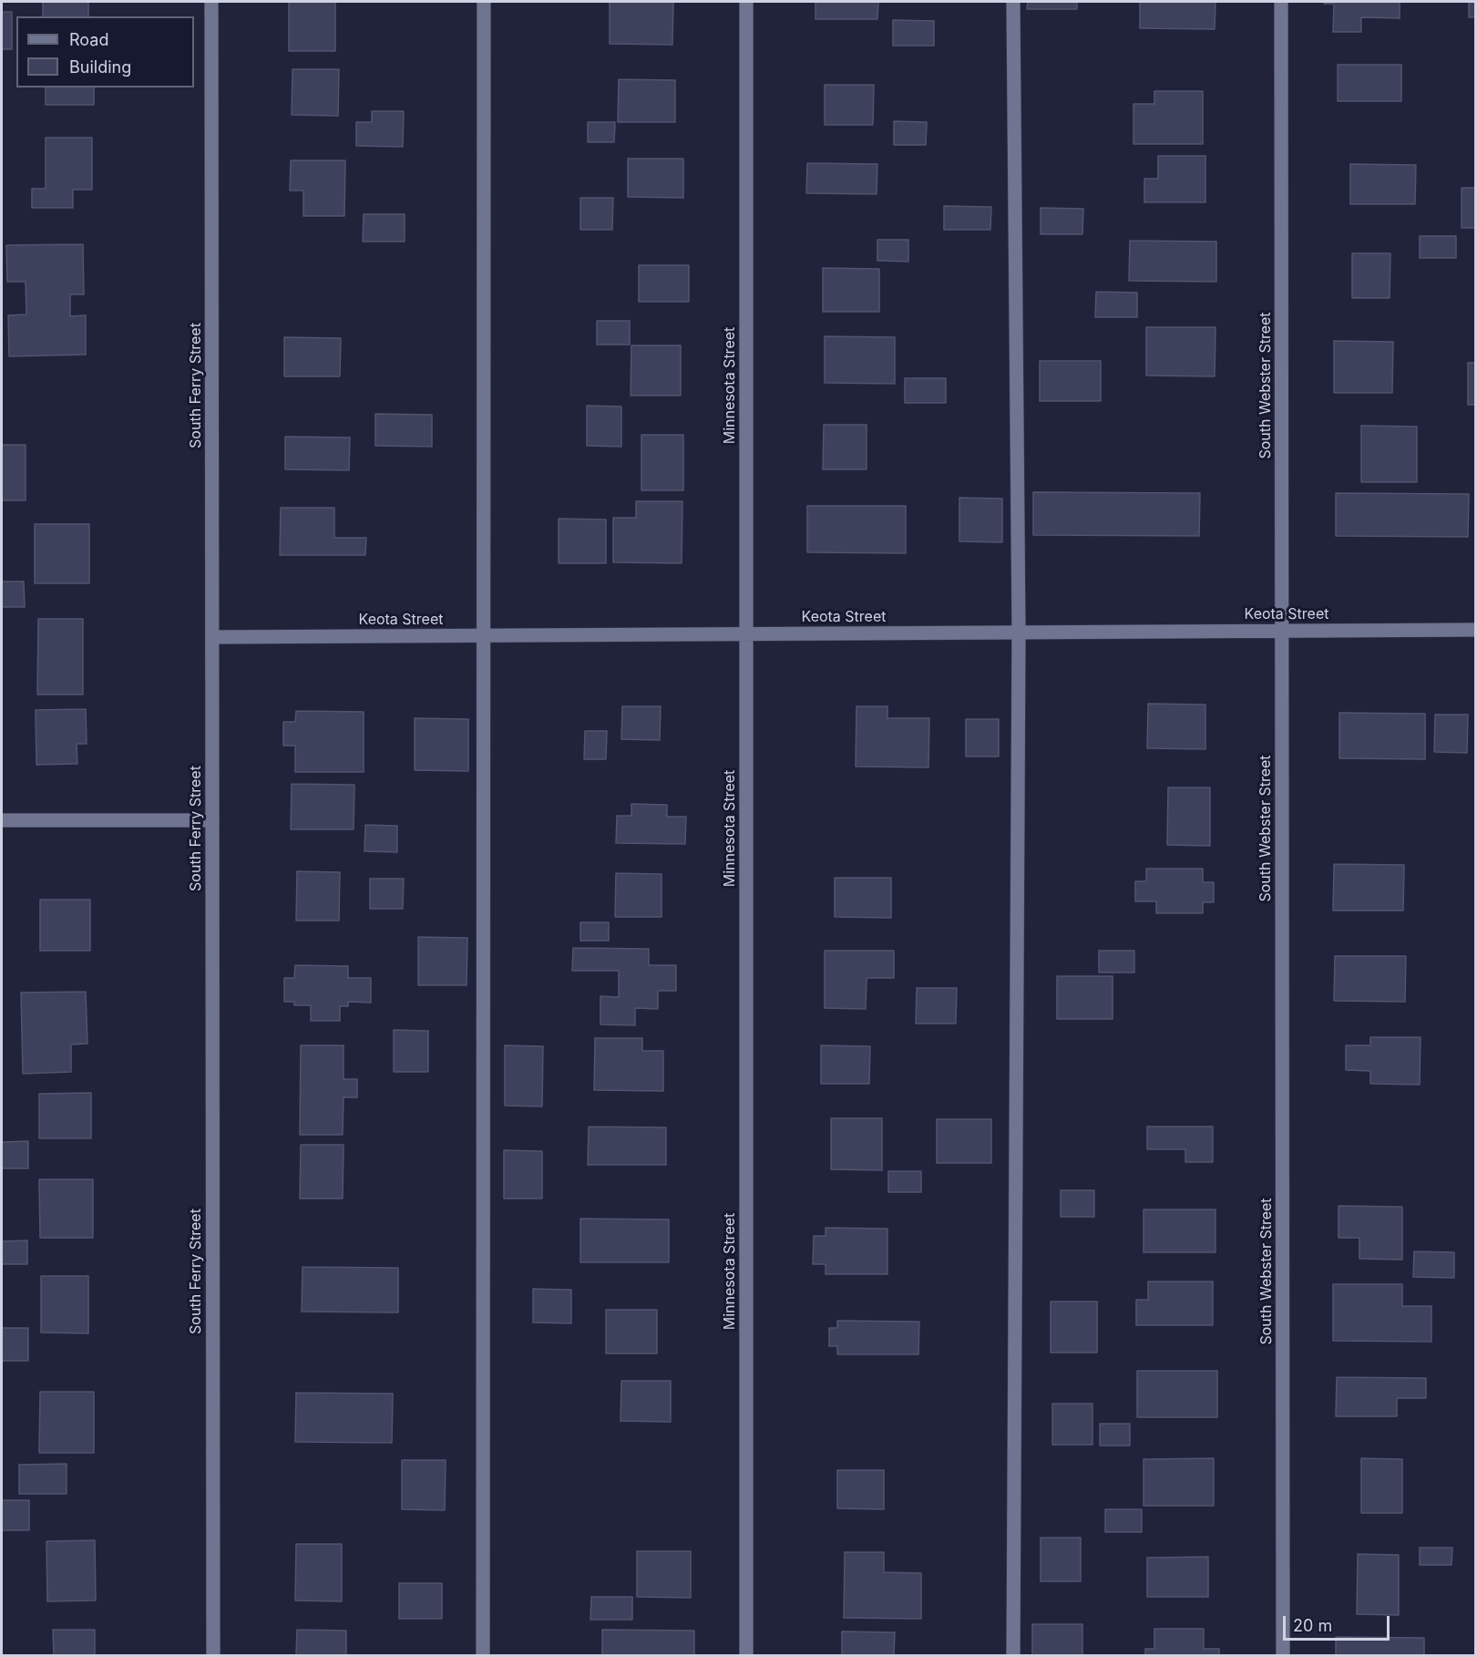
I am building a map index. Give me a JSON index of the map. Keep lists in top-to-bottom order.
{
  "streets": {
    "street": [
      "South Ferry Street",
      "Minnesota Street",
      "South Webster Street",
      "Keota Street"
    ]
  },
  "crossings": [
    ["South Ferry Street", "Keota Street"],
    ["Minnesota Street", "Keota Street"],
    ["South Webster Street", "Keota Street"]
  ],
  "legend": ["Road", "Building"],
  "scale_bar": "20 m"
}
